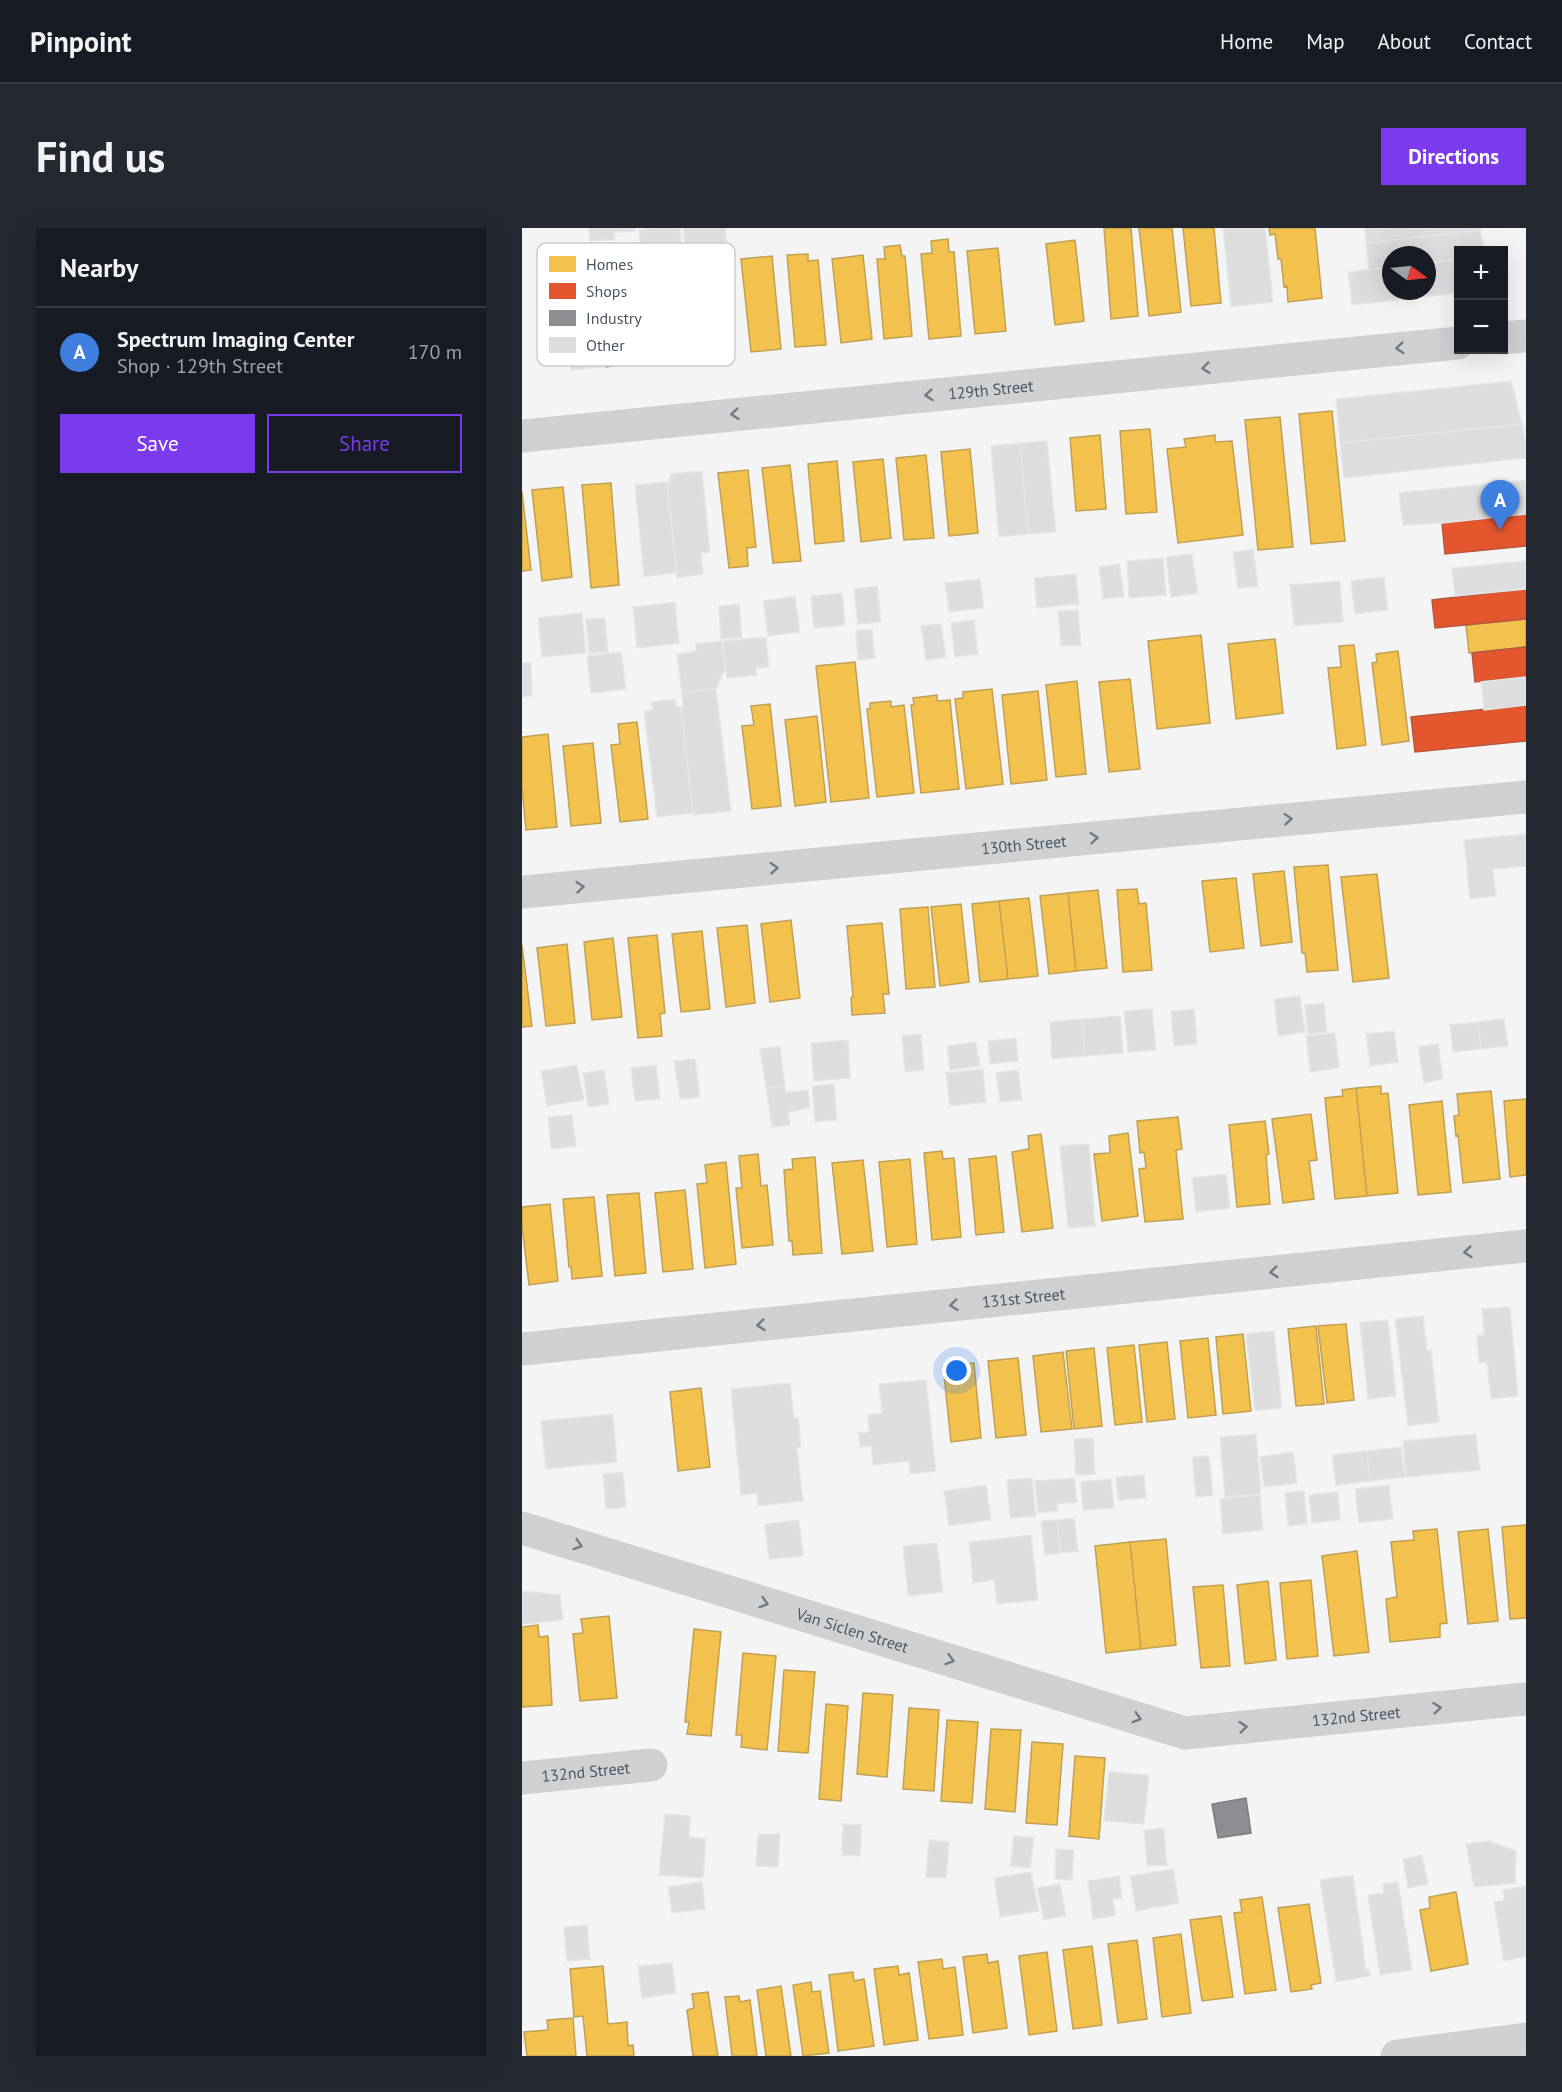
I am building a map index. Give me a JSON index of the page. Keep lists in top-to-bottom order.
{
  "streets": {
    "street": [
      "129th Street",
      "130th Street",
      "131st Street",
      "Van Siclen Street",
      "132nd Street"
    ]
  },
  "crossings": [
    ["Van Siclen Street", "132nd Street"]
  ],
  "one_way": [
    "129th Street",
    "130th Street",
    "131st Street",
    "Van Siclen Street",
    "132nd Street"
  ],
  "legend": [
    "Homes",
    "Shops",
    "Industry",
    "Other"
  ],
  "north": "right",
  "page": {
    "header": "Pinpoint",
    "nav": [
      "Home",
      "Map",
      "About",
      "Contact"
    ],
    "buttons": [
      "Directions",
      ["Save", "Share"]
    ],
    "title": "Find us",
    "heading": "Nearby",
    "map_buttons": ["+", "−"],
    "list": [
      {
        "mark": "A",
        "name": "Spectrum Imaging Center",
        "note": "Shop · 129th Street",
        "value": "170 m"
      }
    ],
    "pins": "A"
  }
}
